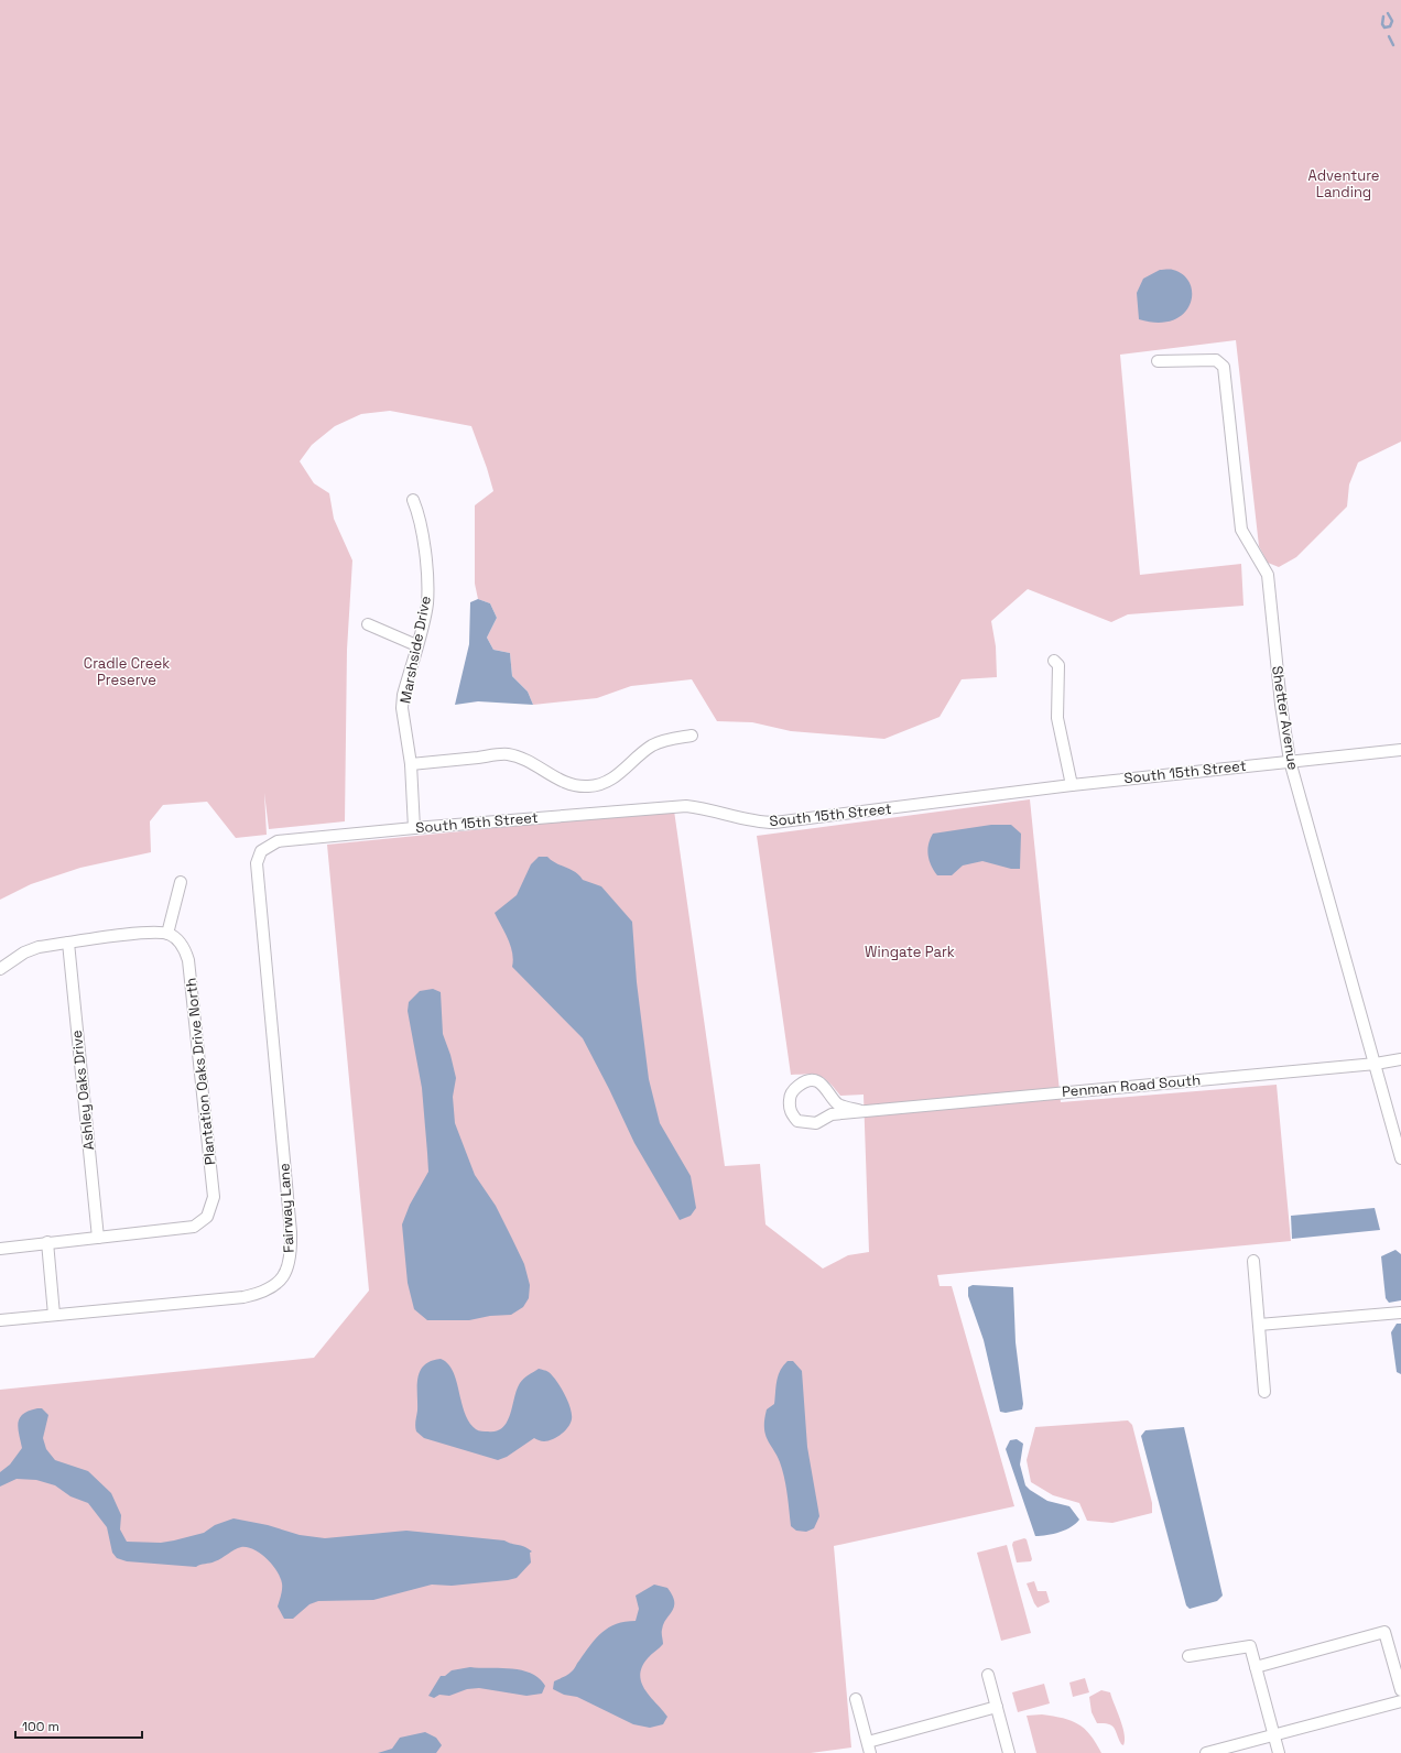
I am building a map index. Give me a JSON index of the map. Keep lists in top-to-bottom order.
{
  "streets": {
    "street": [
      "Marshside Drive",
      "Shetter Avenue",
      "South 15th Street",
      "Plantation Oaks Drive North",
      "Penman Road South",
      "Ashley Oaks Drive",
      "Fairway Lane"
    ]
  },
  "crossings": [
    ["Marshside Drive", "South 15th Street"],
    ["Shetter Avenue", "South 15th Street"],
    ["Shetter Avenue", "Penman Road South"],
    ["South 15th Street", "Fairway Lane"],
    ["Plantation Oaks Drive North", "Ashley Oaks Drive"]
  ],
  "parks": ["Adventure Landing", "Cradle Creek Preserve", "Wingate Park"],
  "scale_bar": "100 m"
}
